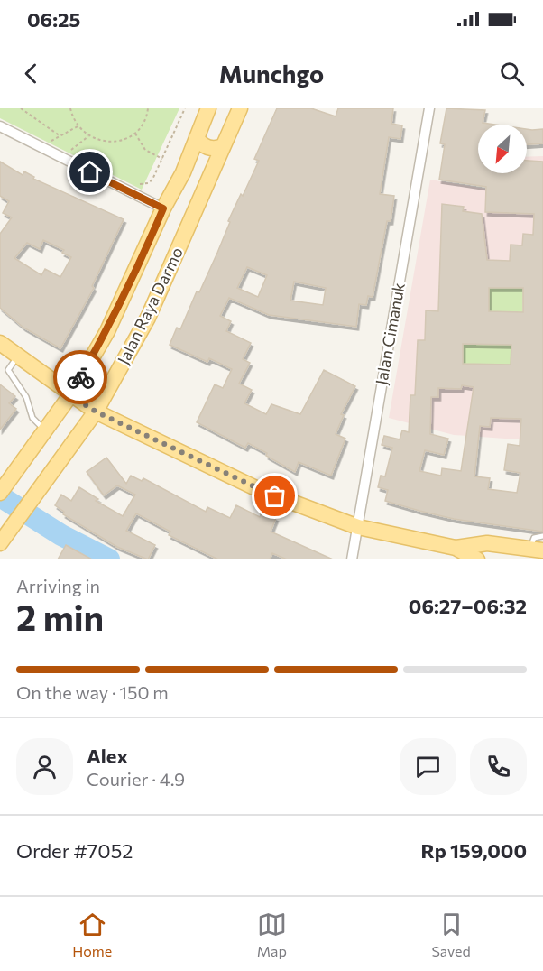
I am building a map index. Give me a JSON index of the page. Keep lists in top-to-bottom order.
{
  "streets": {
    "main road": ["Jalan Raya Darmo"],
    "street": ["Jalan Cimanuk"]
  },
  "north": "bottom left",
  "page": {
    "status": "06:25",
    "header": "Munchgo",
    "heading": ["2 min", "Arriving in", "06:27–06:32"],
    "panel": [
      "Alex",
      "Courier · 4.9",
      "Order #7052",
      "Rp 159,000"
    ],
    "bar": "On the way · 150 m",
    "tabs": ["Home", "Map", "Saved"]
  }
}
